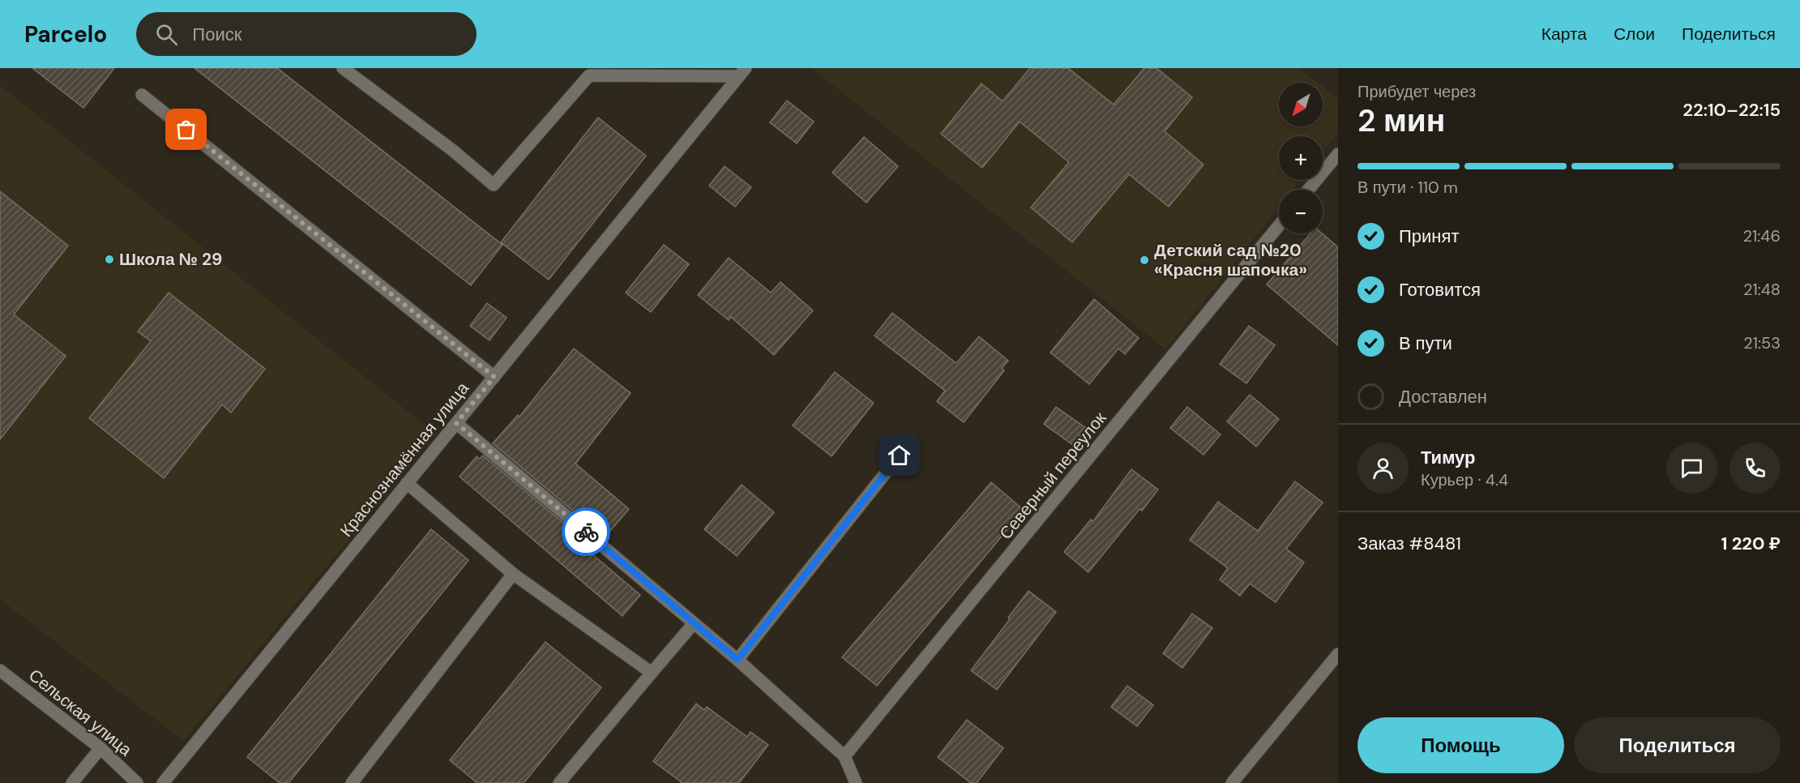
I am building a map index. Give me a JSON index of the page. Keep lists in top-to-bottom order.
{
  "streets": {
    "street": ["Краснознамённая улица", "Северный переулок", "Сельская улица"]
  },
  "places": ["Школа № 29", "Детский сад №20 «Красня шапочка»"],
  "north": "bottom left",
  "page": {
    "header": "Parcelo",
    "search": "Поиск",
    "nav": ["Карта", "Слои", "Поделиться"],
    "heading": ["2 мин", "Прибудет через", "22:10–22:15"],
    "panel": [
      "Тимур",
      "Курьер · 4.4",
      "Заказ #8481",
      "1 220 ₽"
    ],
    "map_buttons": ["+", "−"],
    "bar": "В пути · 110 m",
    "list": [
      ["Принят", "21:46"],
      ["Готовится", "21:48"],
      ["В пути", "21:53"],
      "Доставлен"
    ],
    "buttons": ["Помощь", "Поделиться"]
  }
}
